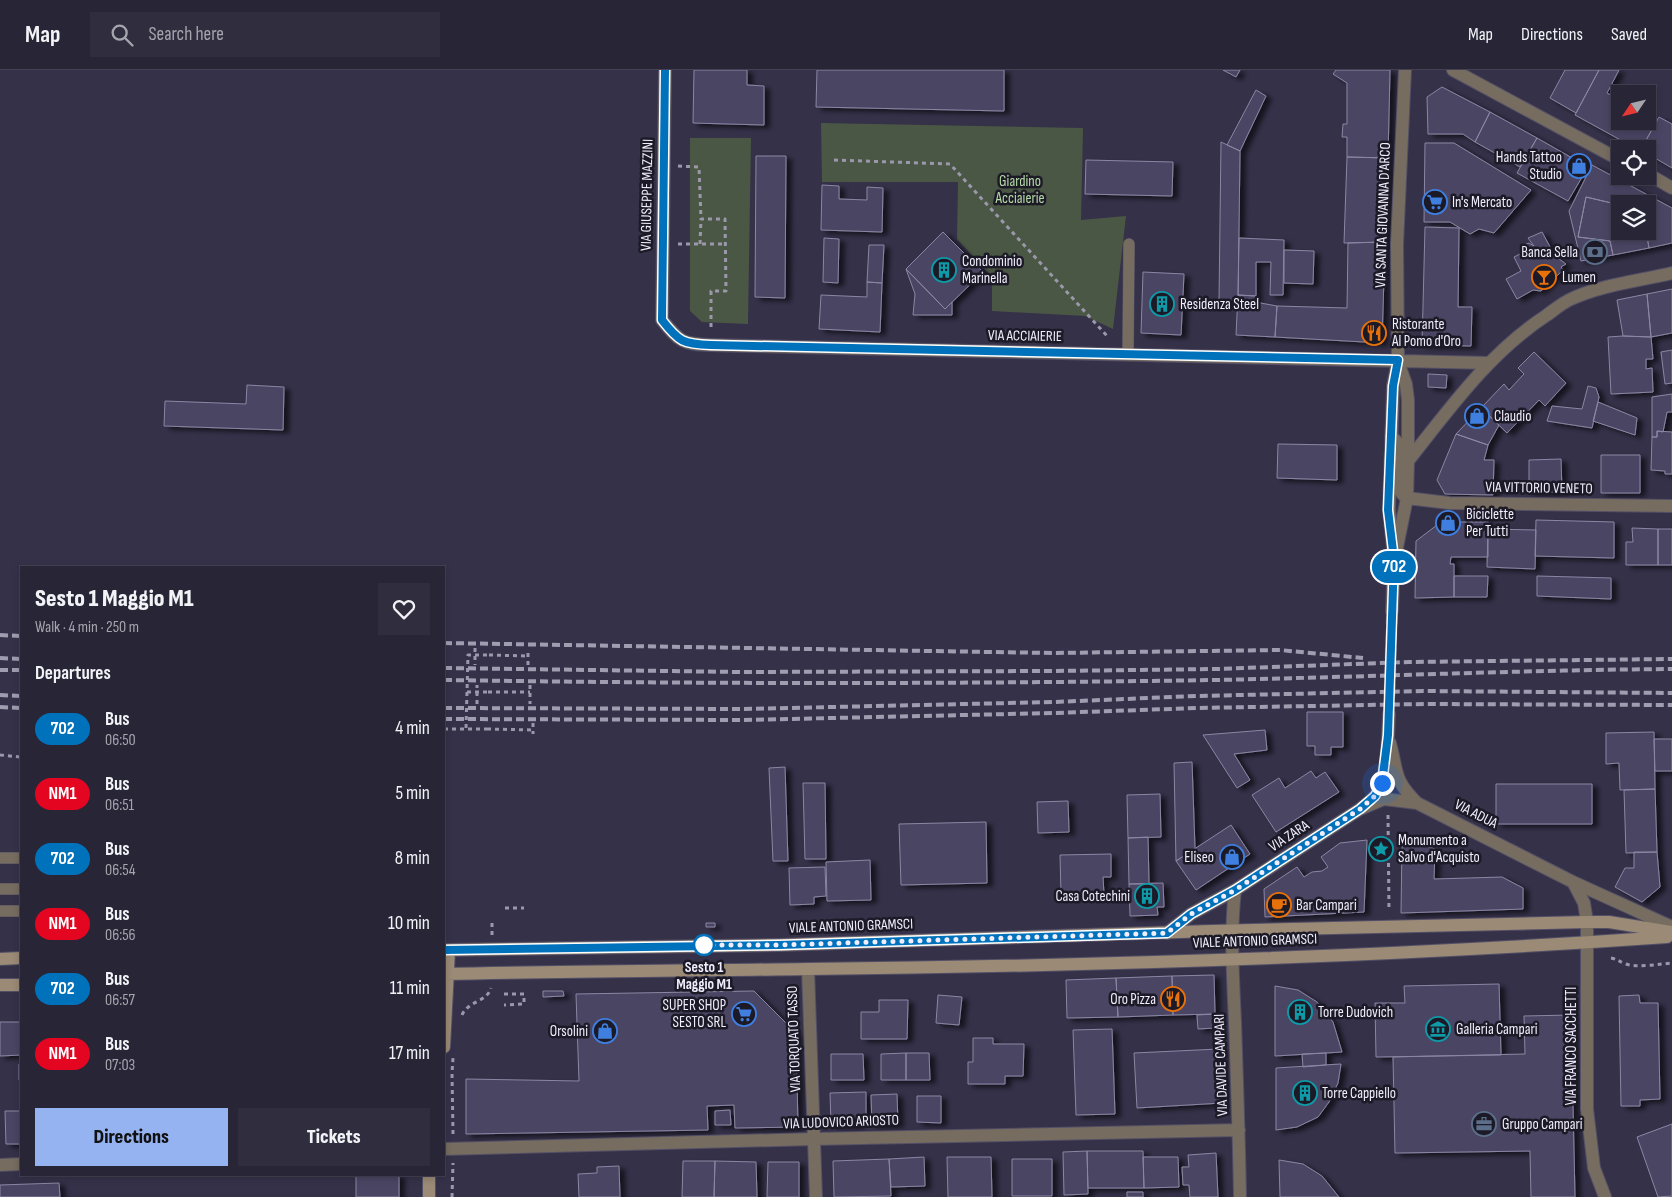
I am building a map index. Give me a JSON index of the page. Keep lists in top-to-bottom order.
{
  "streets": {
    "main road": ["VIALE ANTONIO GRAMSCI"],
    "street": [
      "VIA GIUSEPPE MAZZINI",
      "VIA SANTA GIOVANNA D'ARCO",
      "VIA ACCIAIERIE",
      "VIA VITTORIO VENETO",
      "VIA ADUA",
      "VIA ZARA",
      "VIA TORQUATO TASSO",
      "VIA FRANCO SACCHETTI",
      "VIA DAVIDE CAMPARI",
      "VIA LUDOVICO ARIOSTO"
    ]
  },
  "crossings": [
    ["VIA GIUSEPPE MAZZINI", "VIA ACCIAIERIE"],
    ["VIA SANTA GIOVANNA D'ARCO", "VIA ACCIAIERIE"],
    ["VIA ADUA", "VIA ZARA"],
    ["VIA ZARA", "VIALE ANTONIO GRAMSCI"],
    ["VIALE ANTONIO GRAMSCI", "VIA TORQUATO TASSO"],
    ["VIALE ANTONIO GRAMSCI", "VIA FRANCO SACCHETTI"],
    ["VIALE ANTONIO GRAMSCI", "VIA DAVIDE CAMPARI"],
    ["VIA TORQUATO TASSO", "VIA LUDOVICO ARIOSTO"],
    ["VIA DAVIDE CAMPARI", "VIA LUDOVICO ARIOSTO"]
  ],
  "parks": ["Giardino Acciaierie"],
  "places": {
    "shop": [
      "Hands Tattoo Studio",
      "Claudio",
      "Biciclette Per Tutti",
      "Eliseo",
      "Orsolini"
    ],
    "supermarket": ["In's Mercato", "SUPER SHOP SESTO SRL"],
    "bank": ["Banca Sella"],
    "building": [
      "Condominio Marinella",
      "Residenza Steel",
      "Casa Cotechini",
      "Torre Dudovich",
      "Torre Cappiello"
    ],
    "bar": ["Lumen"],
    "restaurant": ["Ristorante Al Pomo d'Oro", "Oro Pizza"],
    "place": ["Monumento a Salvo d'Acquisto"],
    "cafe": ["Bar Campari"],
    "other": ["Sesto 1 Maggio M1"],
    "museum": ["Galleria Campari"],
    "office": ["Gruppo Campari"]
  },
  "lines": ["bus line 702"],
  "north": "bottom left",
  "page": {
    "header": "Map",
    "search": "Search here",
    "nav": ["Map", "Directions", "Saved"],
    "on_map": "702",
    "heading": [
      ["Sesto 1 Maggio M1", "Walk · 4 min · 250 m"],
      "Departures"
    ],
    "list": [
      {
        "mark": "702",
        "name": "Bus",
        "note": "06:50",
        "value": "4 min"
      },
      {
        "mark": "NM1",
        "name": "Bus",
        "note": "06:51",
        "value": "5 min"
      },
      {
        "mark": "702",
        "name": "Bus",
        "note": "06:54",
        "value": "8 min"
      },
      {
        "mark": "NM1",
        "name": "Bus",
        "note": "06:56",
        "value": "10 min"
      },
      {
        "mark": "702",
        "name": "Bus",
        "note": "06:57",
        "value": "11 min"
      },
      {
        "mark": "NM1",
        "name": "Bus",
        "note": "07:03",
        "value": "17 min"
      }
    ],
    "buttons": ["Directions", "Tickets"]
  }
}
